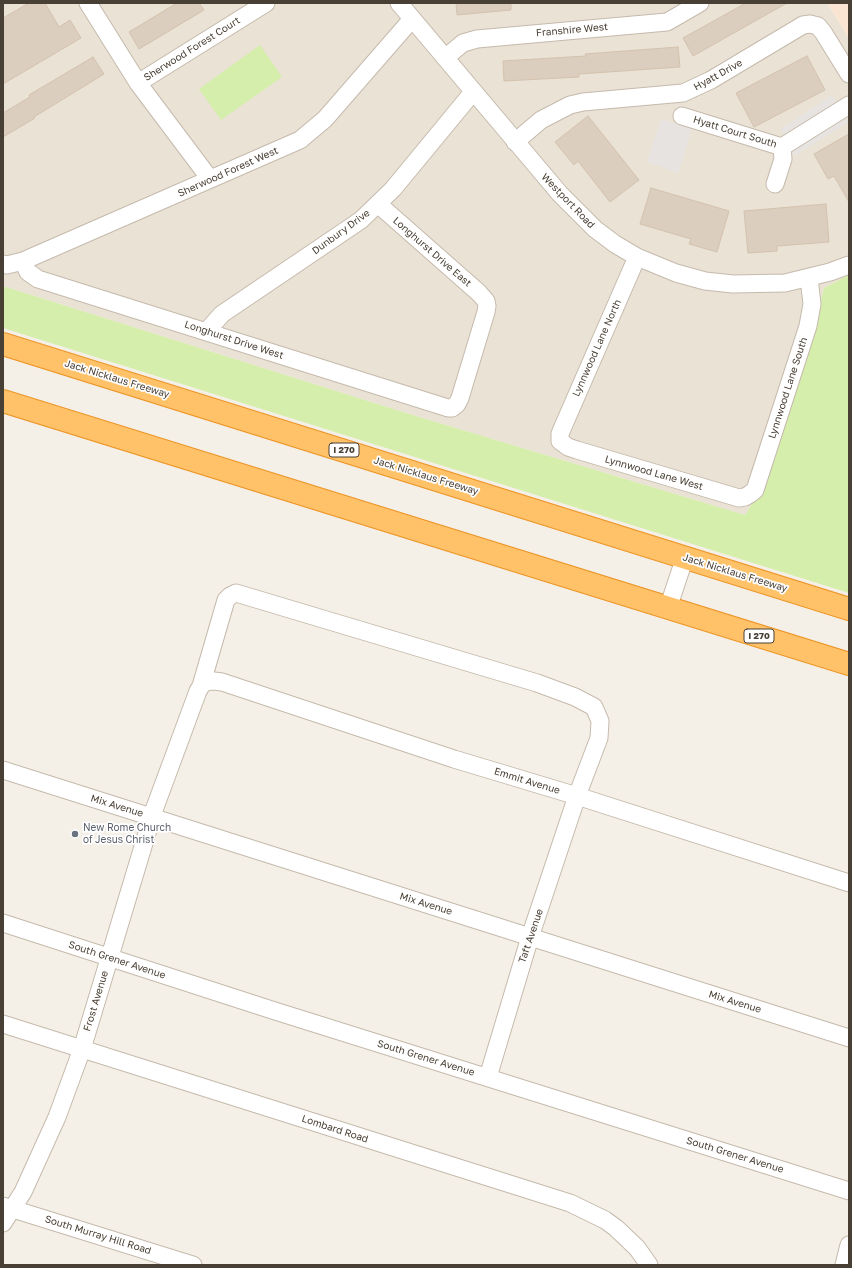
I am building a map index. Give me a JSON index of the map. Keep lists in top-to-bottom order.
{
  "streets": {
    "highway": ["Jack Nicklaus Freeway", "I 270"],
    "street": [
      "Franshire West",
      "Sherwood Forest Court",
      "Hyatt Drive",
      "Hyatt Court South",
      "Sherwood Forest West",
      "Westport Road",
      "Dunbury Drive",
      "Longhurst Drive East",
      "Longhurst Drive West",
      "Lynnwood Lane North",
      "Lynnwood Lane South",
      "Lynnwood Lane West",
      "Emmit Avenue",
      "Mix Avenue",
      "Taft Avenue",
      "South Grener Avenue",
      "Frost Avenue",
      "Lombard Road",
      "South Murray Hill Road"
    ]
  },
  "crossings": [
    ["Franshire West", "Westport Road"],
    ["Sherwood Forest Court", "Sherwood Forest West"],
    ["Hyatt Drive", "Westport Road"],
    ["Sherwood Forest West", "Westport Road"],
    ["Sherwood Forest West", "Longhurst Drive West"],
    ["Westport Road", "Dunbury Drive"],
    ["Westport Road", "Lynnwood Lane North"],
    ["Westport Road", "Lynnwood Lane South"],
    ["Dunbury Drive", "Longhurst Drive East"],
    ["Dunbury Drive", "Longhurst Drive West"],
    ["Longhurst Drive East", "Longhurst Drive West"],
    ["Lynnwood Lane North", "Lynnwood Lane West"],
    ["Lynnwood Lane South", "Lynnwood Lane West"],
    ["Emmit Avenue", "Taft Avenue"],
    ["Emmit Avenue", "Frost Avenue"],
    ["Mix Avenue", "Taft Avenue"],
    ["Mix Avenue", "Frost Avenue"],
    ["Taft Avenue", "South Grener Avenue"],
    ["Taft Avenue", "Frost Avenue"],
    ["South Grener Avenue", "Frost Avenue"],
    ["Frost Avenue", "Lombard Road"],
    ["Frost Avenue", "South Murray Hill Road"]
  ],
  "places": ["New Rome Church of Jesus Christ"]
}
